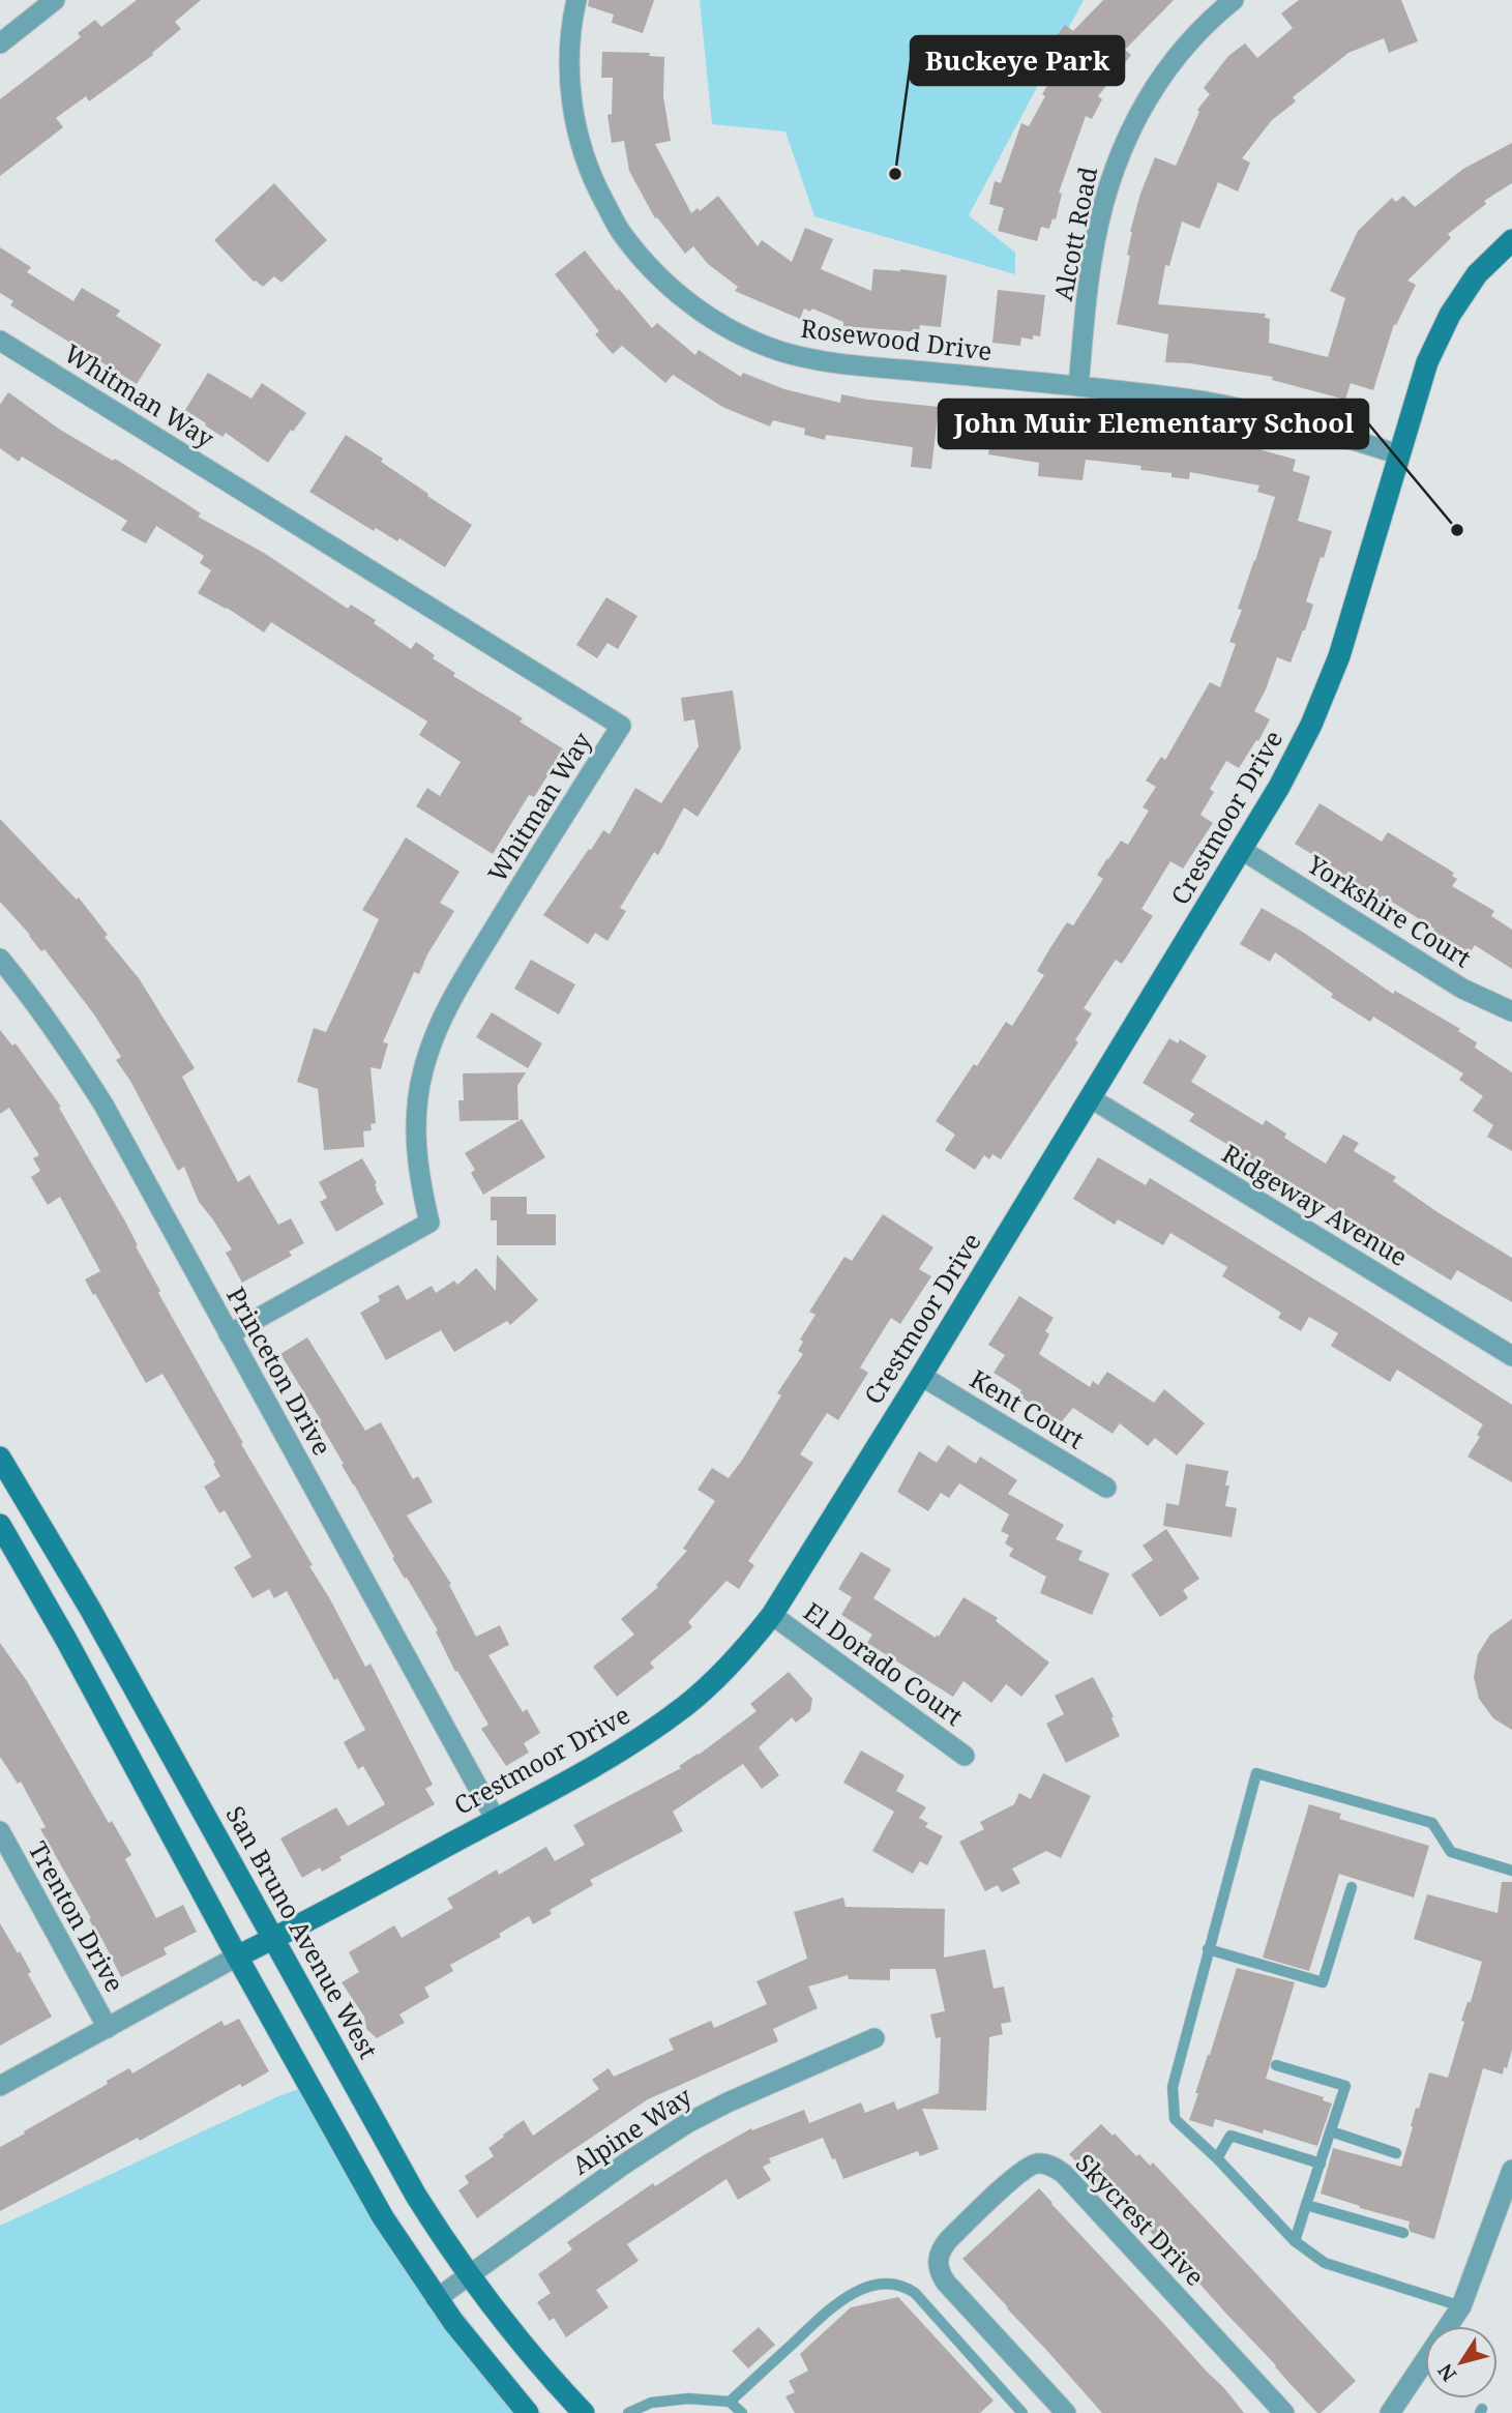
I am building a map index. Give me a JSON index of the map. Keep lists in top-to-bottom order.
{
  "streets": {
    "street": [
      "Alcott Road",
      "Rosewood Drive",
      "Whitman Way",
      "Crestmoor Drive",
      "Yorkshire Court",
      "Ridgeway Avenue",
      "Princeton Drive",
      "Kent Court",
      "El Dorado Court",
      "Trenton Drive",
      "San Bruno Avenue West",
      "Alpine Way",
      "Skycrest Drive"
    ]
  },
  "crossings": [
    ["Alcott Road", "Rosewood Drive"],
    ["Rosewood Drive", "Crestmoor Drive"],
    ["Whitman Way", "Princeton Drive"],
    ["Crestmoor Drive", "Yorkshire Court"],
    ["Crestmoor Drive", "Ridgeway Avenue"],
    ["Crestmoor Drive", "Princeton Drive"],
    ["Crestmoor Drive", "Kent Court"],
    ["Crestmoor Drive", "El Dorado Court"],
    ["Crestmoor Drive", "Trenton Drive"],
    ["Crestmoor Drive", "San Bruno Avenue West"],
    ["San Bruno Avenue West", "Alpine Way"]
  ],
  "places": ["Buckeye Park", "John Muir Elementary School"],
  "north": "bottom left"
}
